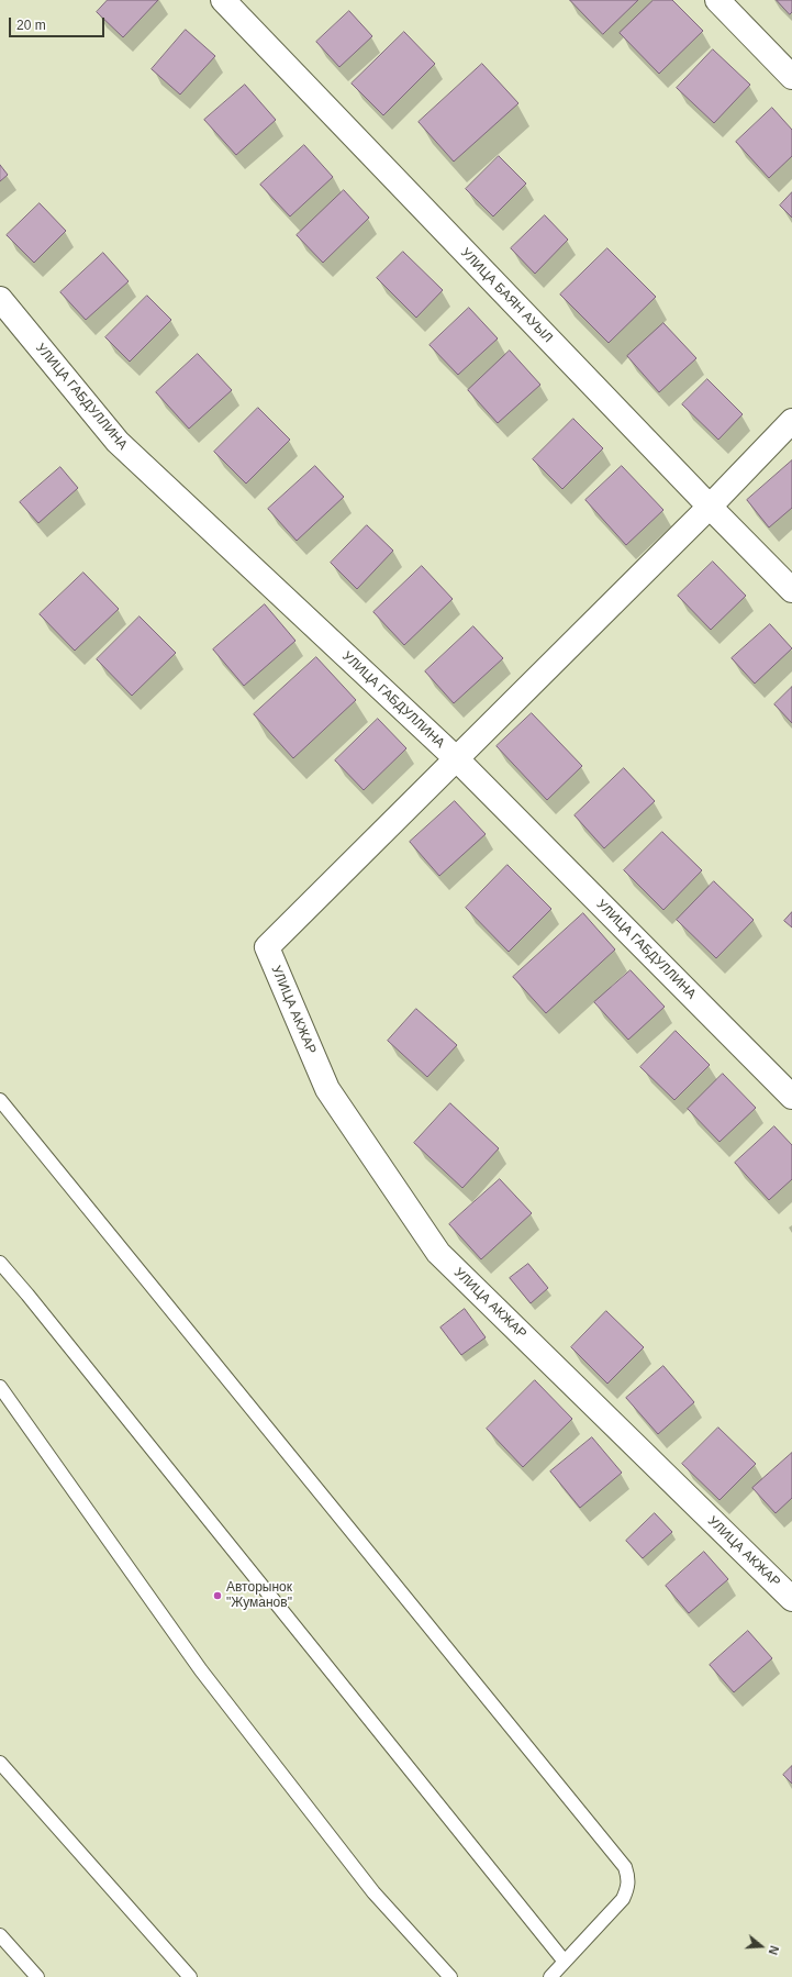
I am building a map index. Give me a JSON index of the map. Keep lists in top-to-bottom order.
{
  "streets": {
    "street": ["УЛИЦА БАЯН АУЫЛ", "УЛИЦА ГАБДУЛЛИНА", "УЛИЦА АКЖАР"]
  },
  "crossings": [
    ["УЛИЦА ГАБДУЛЛИНА", "УЛИЦА АКЖАР"]
  ],
  "places": ["Авторынок \"Жуманов\""],
  "scale_bar": "20 m",
  "north": "right"
}
